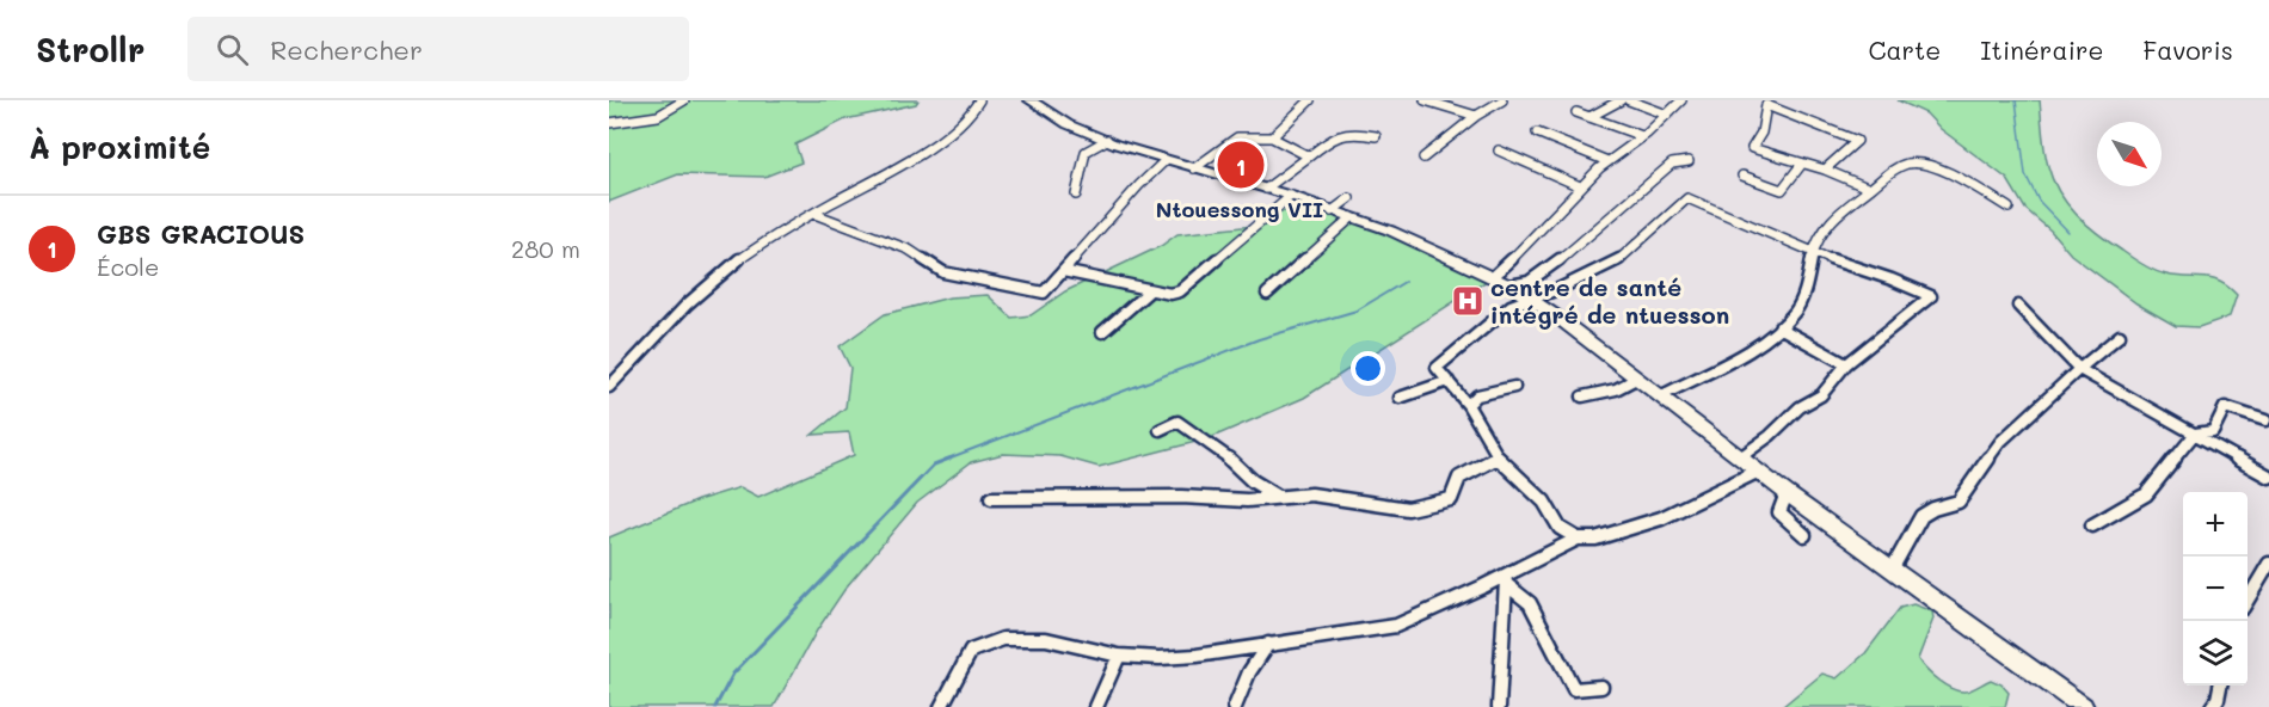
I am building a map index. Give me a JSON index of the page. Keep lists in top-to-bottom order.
{
  "districts": ["Ntouessong VII"],
  "places": {
    "hospital": ["centre de santé intégré de ntuesson"]
  },
  "north": "bottom right",
  "page": {
    "header": "Strollr",
    "search": "Rechercher",
    "nav": ["Carte", "Itinéraire", "Favoris"],
    "heading": "À proximité",
    "pins": "1",
    "list": [
      {
        "mark": "1",
        "name": "GBS GRACIOUS",
        "note": "École",
        "value": "280 m"
      }
    ],
    "map_buttons": ["+", "−"]
  }
}
